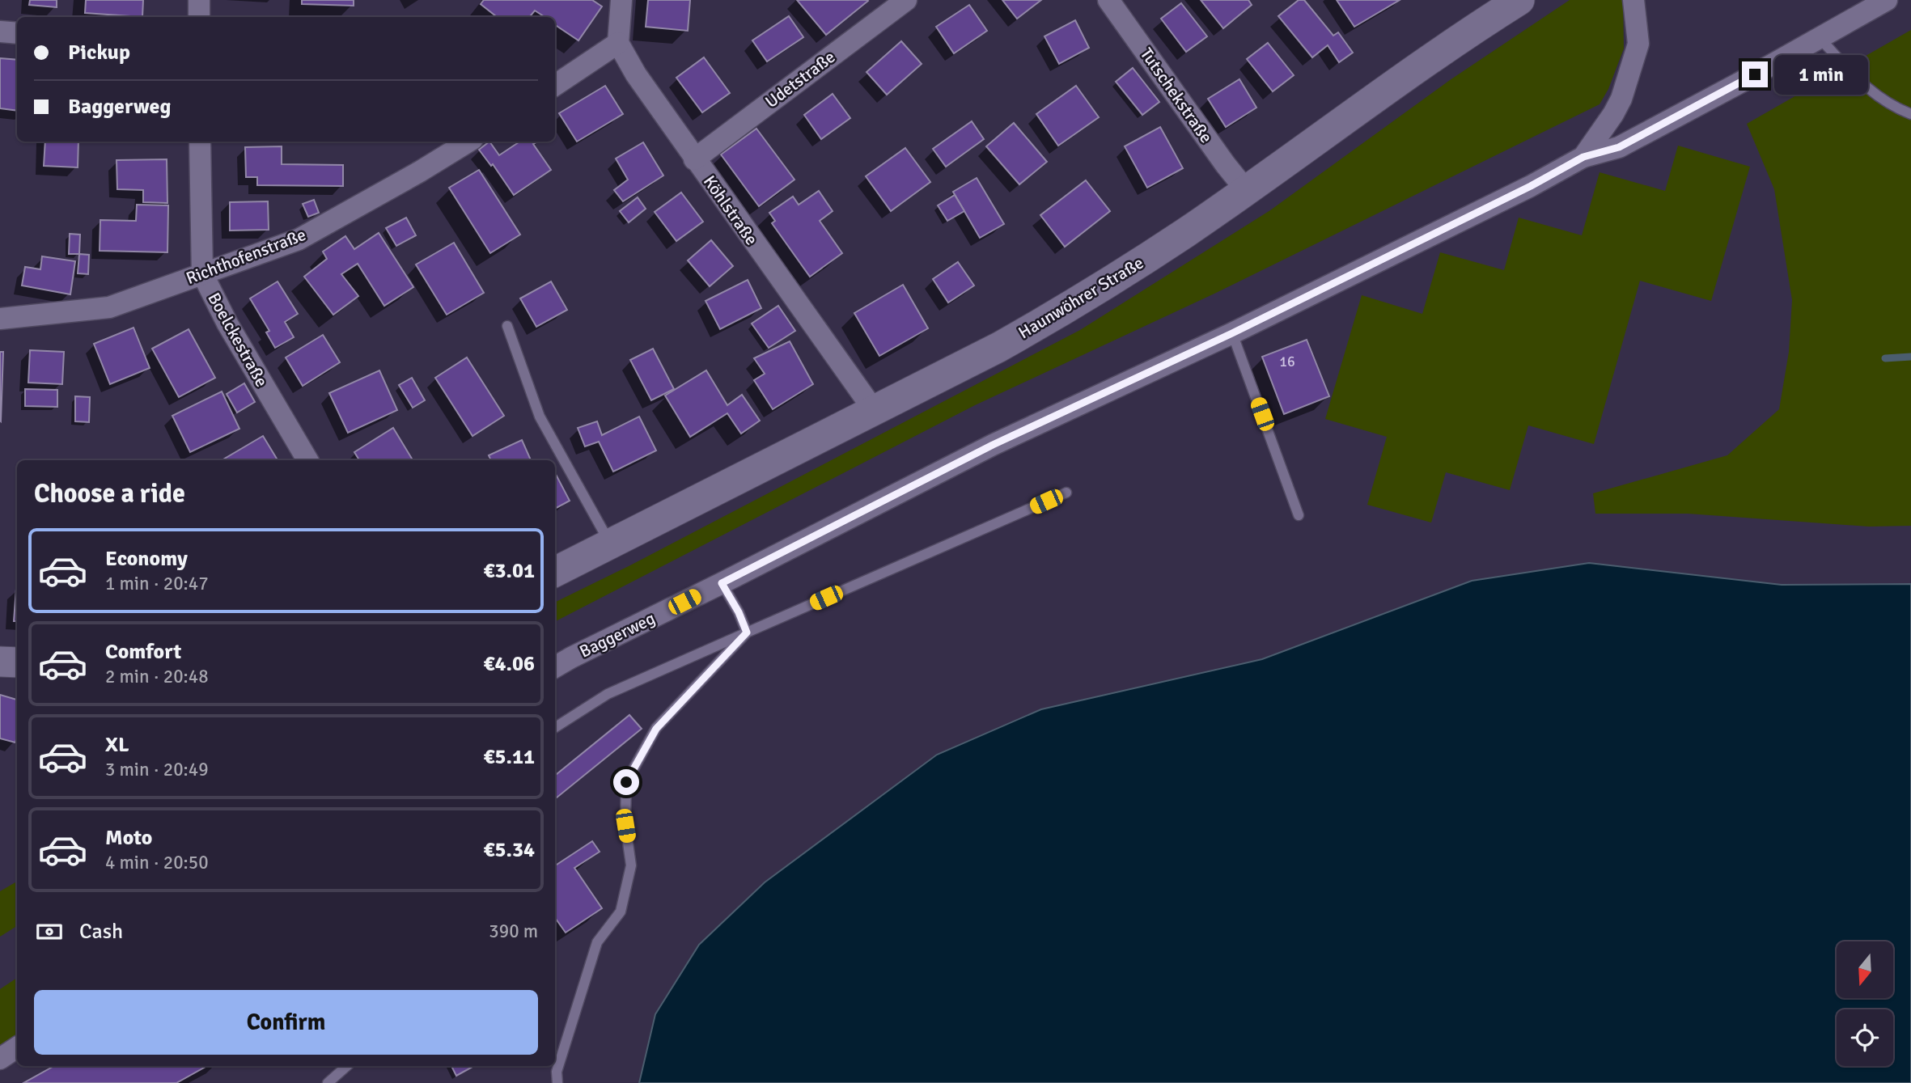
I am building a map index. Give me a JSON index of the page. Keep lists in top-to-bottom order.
{
  "streets": {
    "street": [
      "Udetstraße",
      "Tutschekstraße",
      "Köhlstraße",
      "Richthofenstraße",
      "Haunwöhrer Straße",
      "Boelckestraße",
      "Baggerweg"
    ]
  },
  "crossings": [
    ["Udetstraße", "Köhlstraße"],
    ["Tutschekstraße", "Haunwöhrer Straße"],
    ["Köhlstraße", "Haunwöhrer Straße"],
    ["Richthofenstraße", "Boelckestraße"]
  ],
  "house_numbers": ["16"],
  "north": "bottom",
  "page": {
    "banner": ["Pickup", "Baggerweg"],
    "bubble": "1 min",
    "heading": "Choose a ride",
    "list": [
      {
        "name": "Economy",
        "note": "1 min · 20:47",
        "value": "€3.01"
      },
      {
        "name": "Comfort",
        "note": "2 min · 20:48",
        "value": "€4.06"
      },
      {
        "name": "XL",
        "note": "3 min · 20:49",
        "value": "€5.11"
      },
      {
        "name": "Moto",
        "note": "4 min · 20:50",
        "value": "€5.34"
      }
    ],
    "pay": ["Cash", "390 m"],
    "buttons": "Confirm"
  }
}
